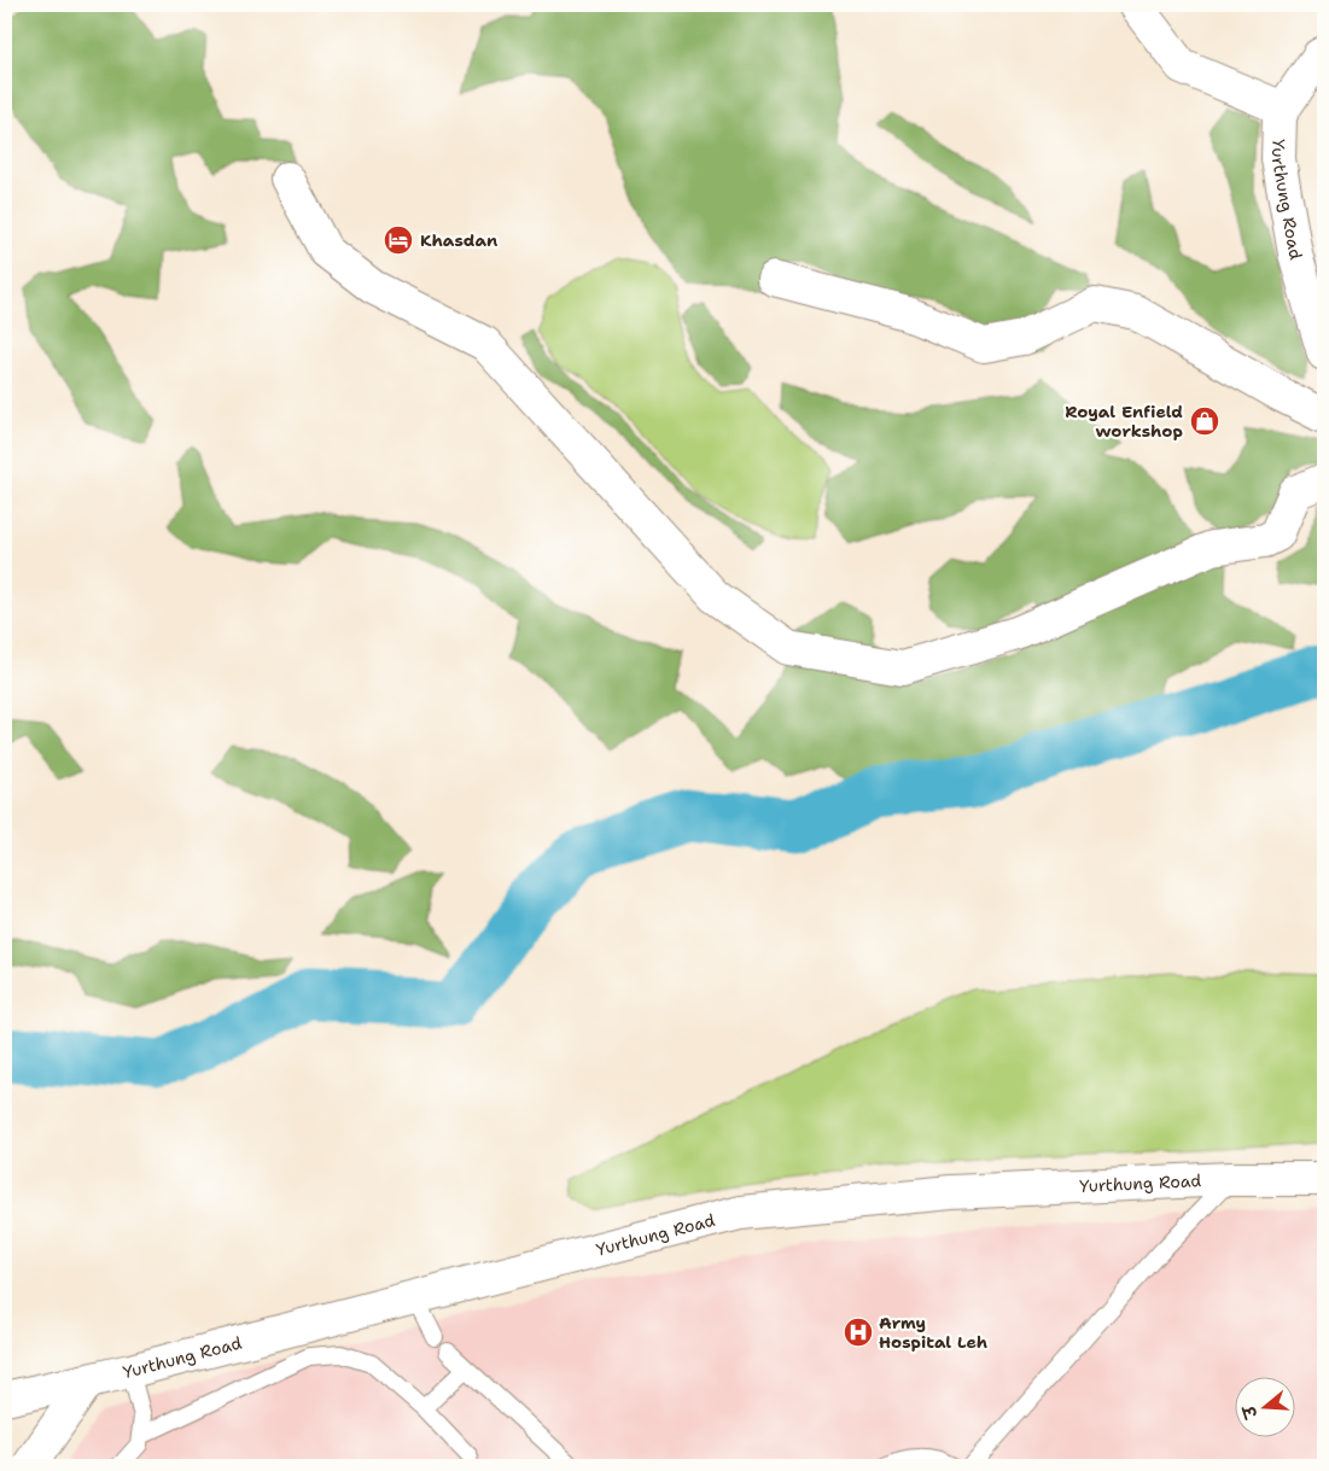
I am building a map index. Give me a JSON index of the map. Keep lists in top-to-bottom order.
{
  "streets": {
    "street": ["Yurthung Road"]
  },
  "places": {
    "hotel": ["Khasdan"],
    "shop": ["Royal Enfield workshop"],
    "hospital": ["Army Hospital Leh"]
  },
  "north": "left"
}
